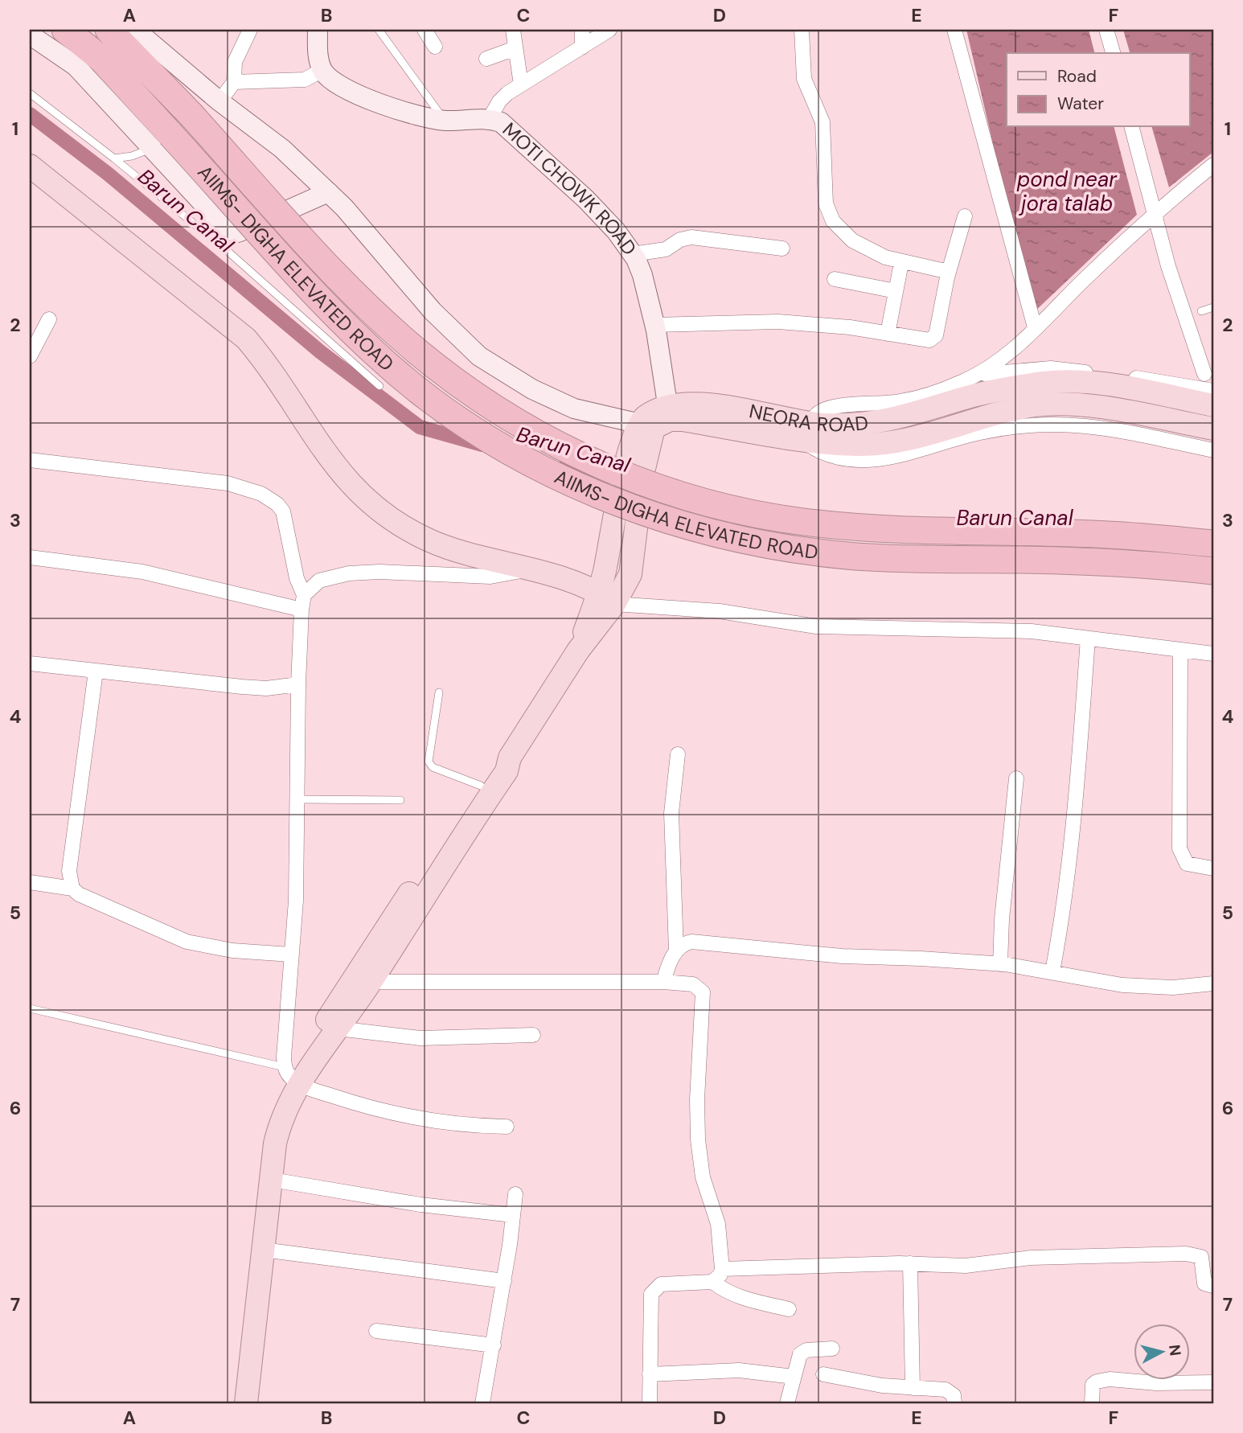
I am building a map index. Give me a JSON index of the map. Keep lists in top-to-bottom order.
{
  "streets": {
    "highway": ["AIIMS- DIGHA ELEVATED ROAD"],
    "main road": ["NEORA ROAD"],
    "street": ["MOTI CHOWK ROAD"]
  },
  "water": ["pond near jora talab", "Barun Canal"],
  "legend": ["Road", "Water"],
  "north": "right",
  "grid": {
    "columns": [
      "A",
      "B",
      "C",
      "D",
      "E",
      "F"
    ],
    "rows": [
      "1",
      "2",
      "3",
      "4",
      "5",
      "6",
      "7"
    ]
  }
}
